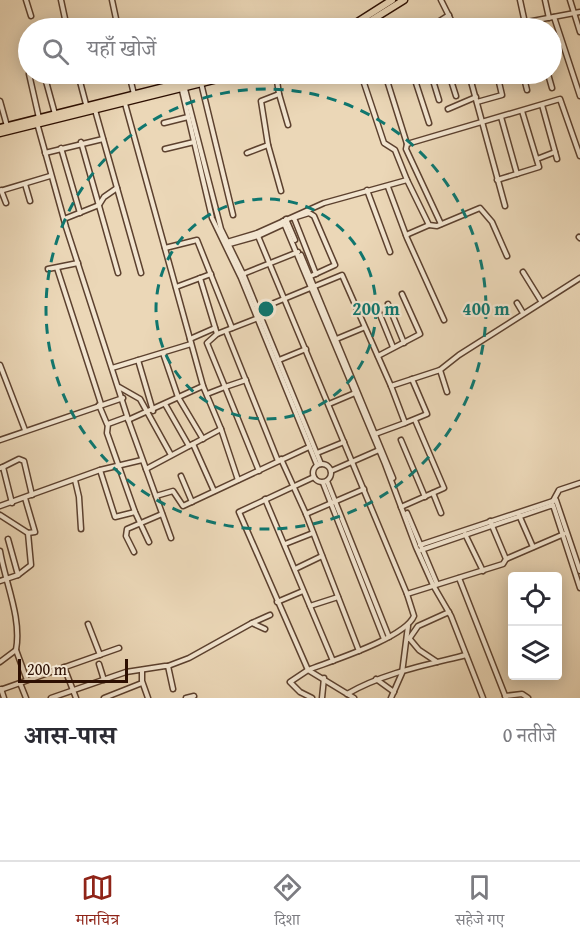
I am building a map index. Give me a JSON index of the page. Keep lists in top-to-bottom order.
{
  "scale_bar": "200 m",
  "page": {
    "search": "यहाँ खोजें",
    "scale": "200 m",
    "heading": ["आस-पास", "0 नतीजे"],
    "nav": ["मानचित्र", "दिशा", "सहेजे गए"]
  },
  "rings": ["200 m", "400 m"]
}
